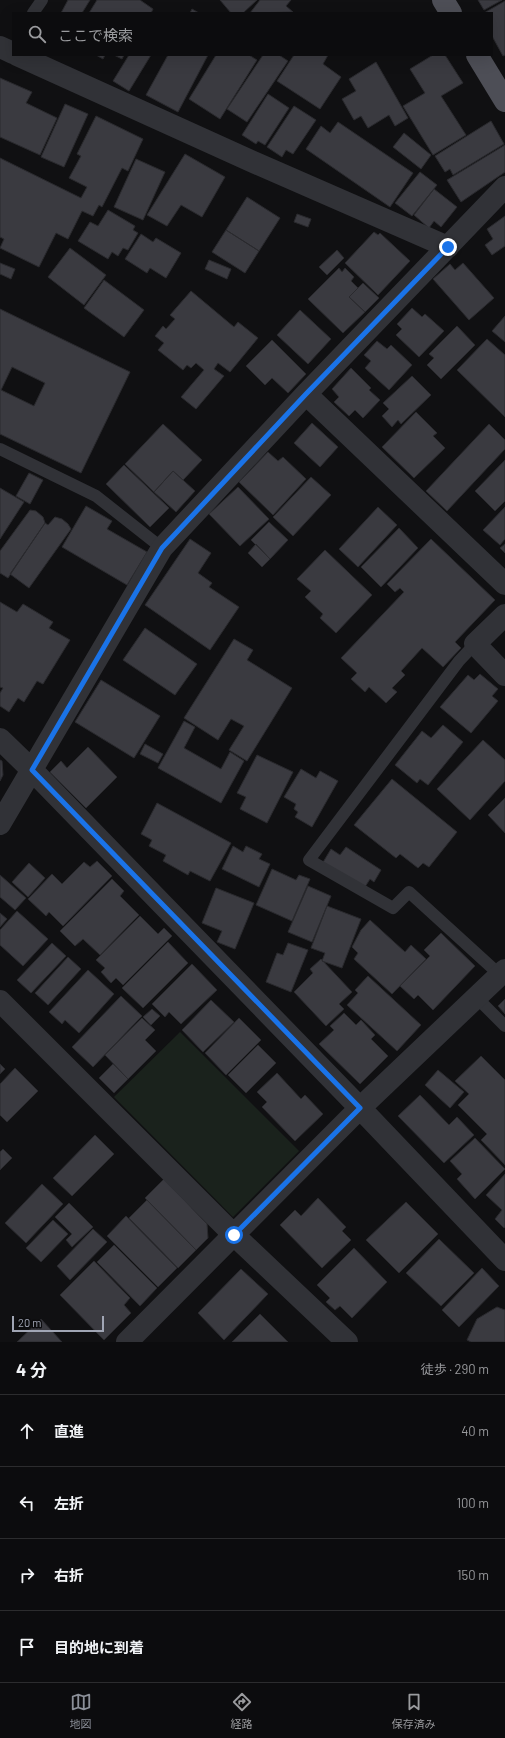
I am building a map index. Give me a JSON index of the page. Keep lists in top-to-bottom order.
{
  "scale_bar": "20 m",
  "page": {
    "search": "ここで検索",
    "scale": "20 m",
    "heading": ["4 分", "徒歩 · 290 m"],
    "list": [
      ["直進", "40 m"],
      ["左折", "100 m"],
      ["右折", "150 m"],
      "目的地に到着"
    ],
    "nav": ["地図", "経路", "保存済み"]
  }
}
